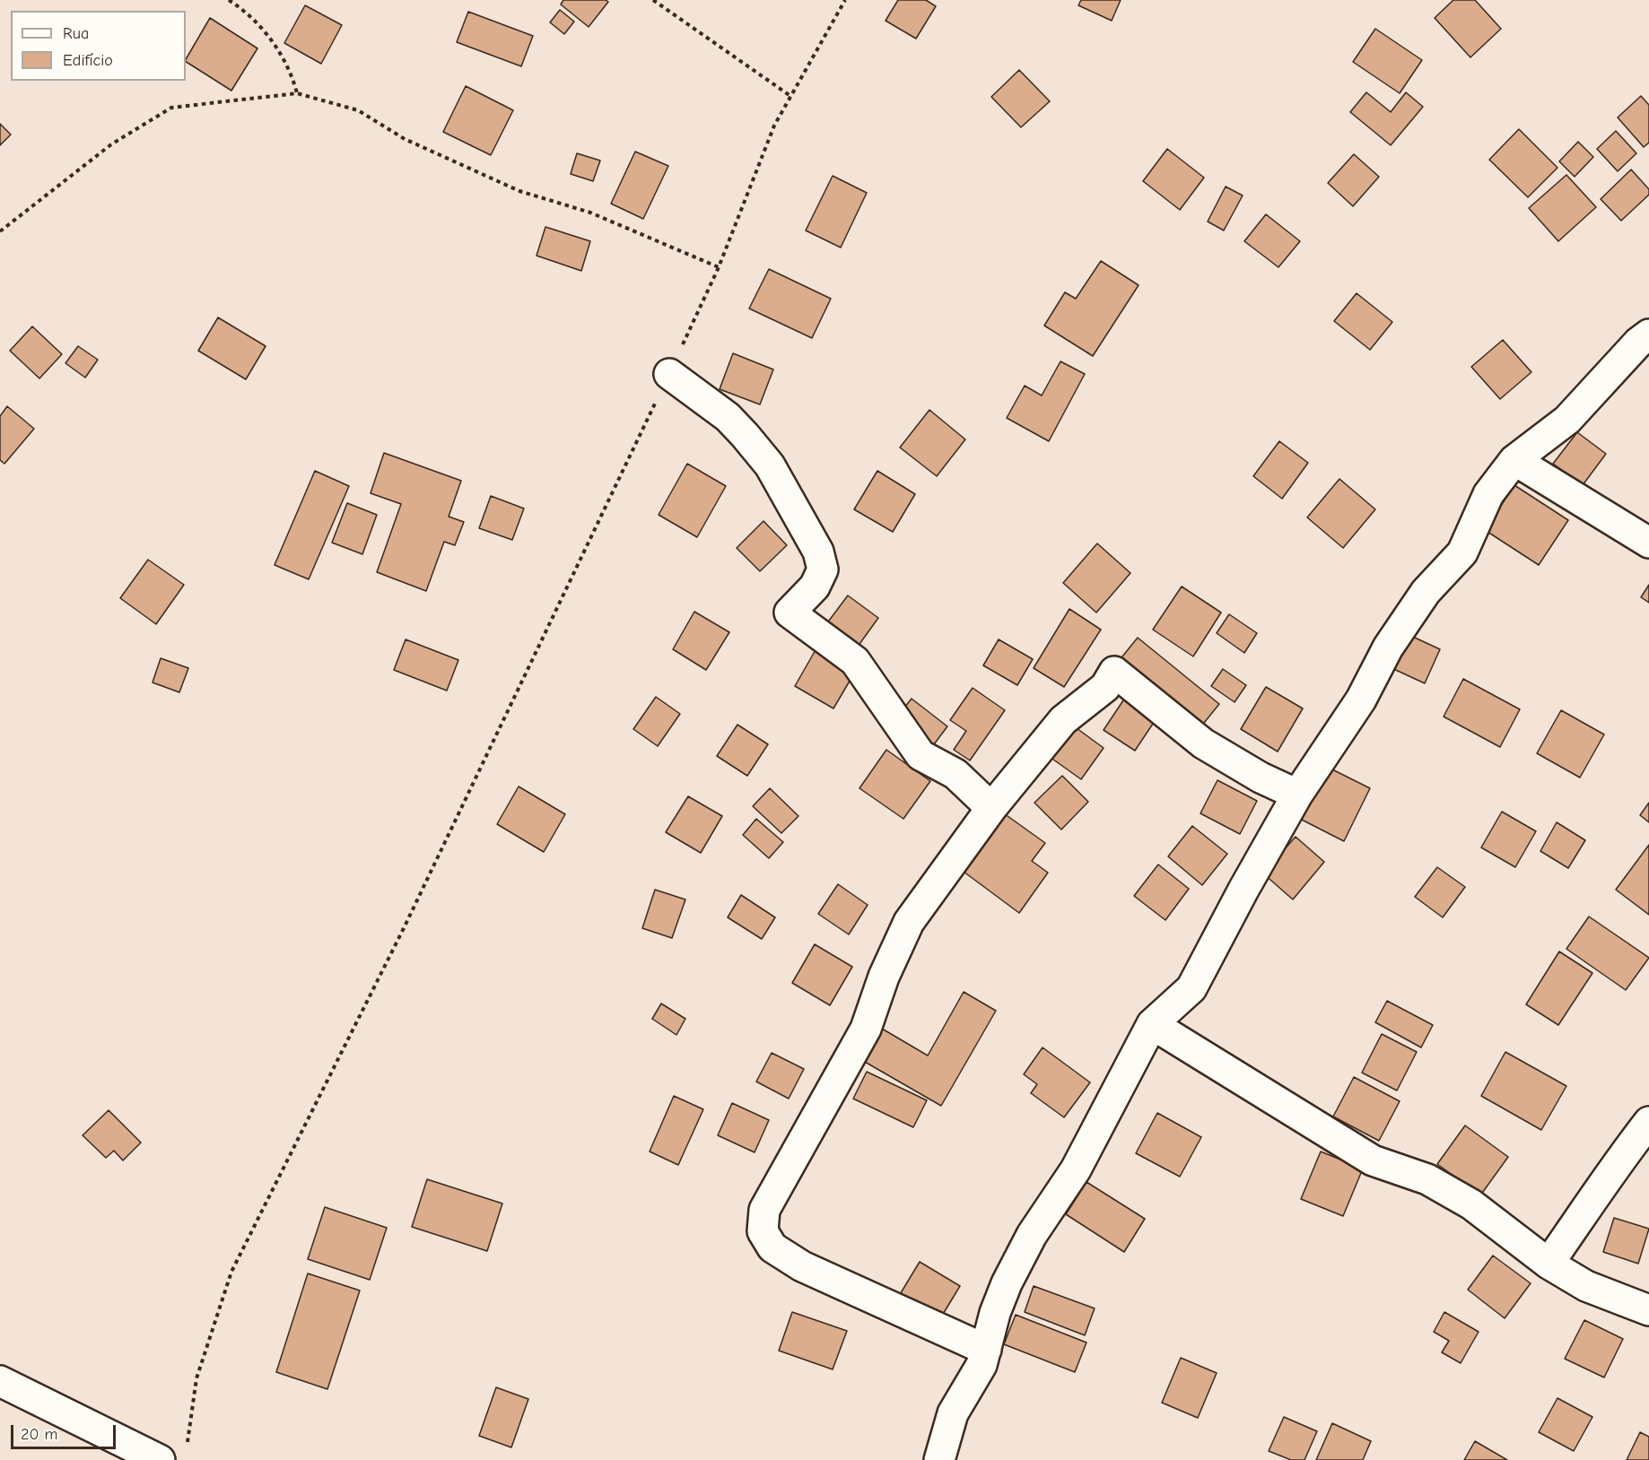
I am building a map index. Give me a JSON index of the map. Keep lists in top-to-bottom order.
{
  "legend": ["Rua", "Edifício"],
  "scale_bar": "20 m"
}
